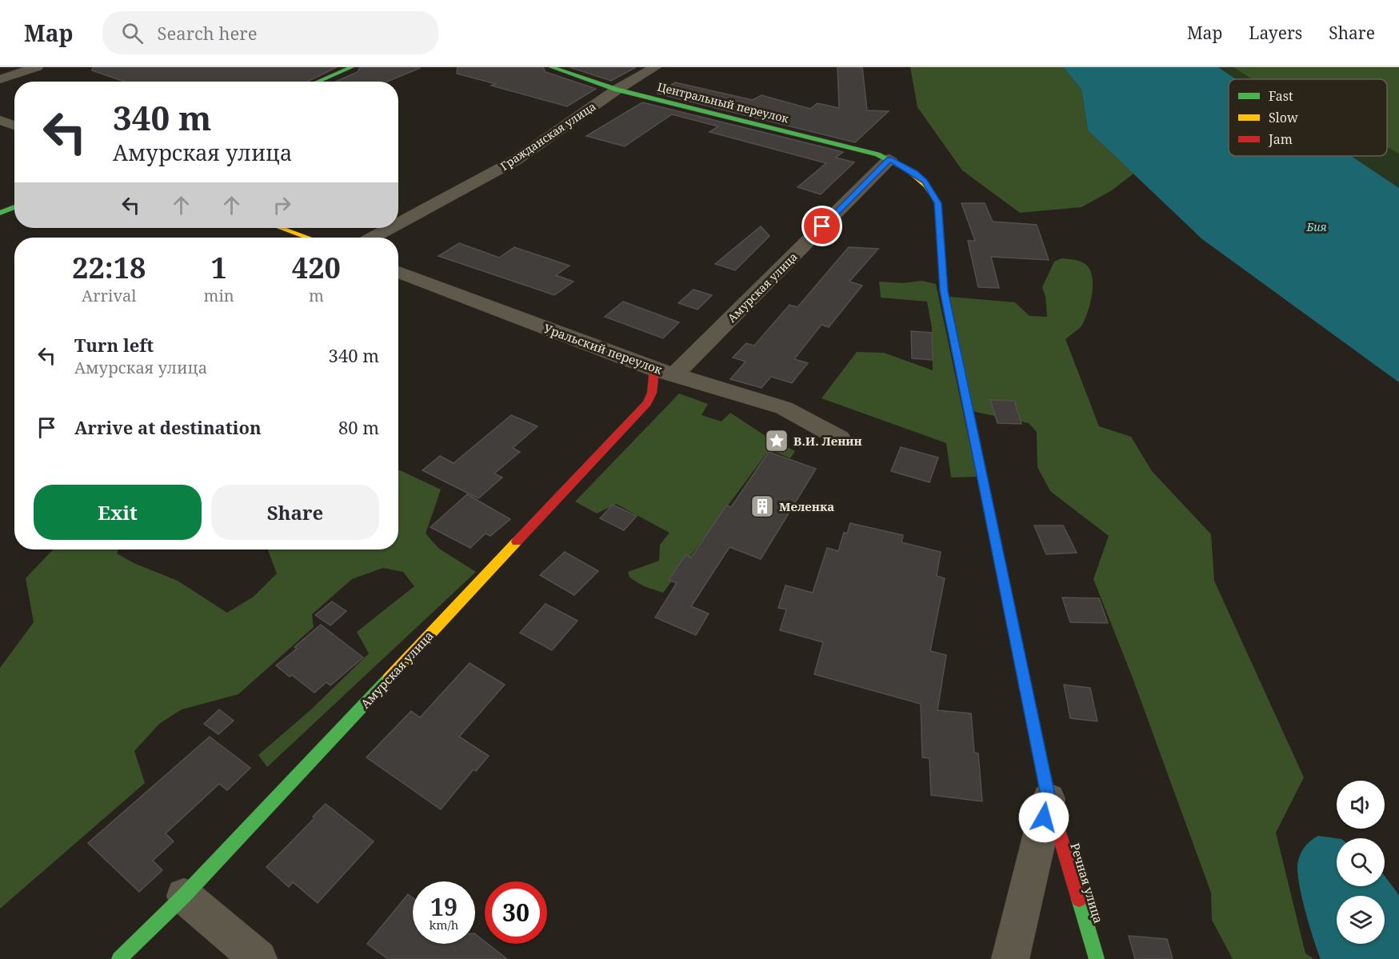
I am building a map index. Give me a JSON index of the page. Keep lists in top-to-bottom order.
{
  "streets": {
    "street": [
      "Центральный переулок",
      "Гражданская улица",
      "Амурская улица",
      "Уральский переулок",
      "Речная улица"
    ]
  },
  "crossings": [
    ["Центральный переулок", "Гражданская улица"],
    ["Центральный переулок", "Амурская улица"],
    ["Центральный переулок", "Речная улица"],
    ["Амурская улица", "Уральский переулок"],
    ["Амурская улица", "Речная улица"]
  ],
  "water": ["Бия"],
  "places": {
    "place": ["В.И. Ленин"],
    "building": ["Меленка"]
  },
  "legend": ["Fast", "Slow", "Jam"],
  "page": {
    "header": "Map",
    "search": "Search here",
    "nav": ["Map", "Layers", "Share"],
    "turn": ["340 m", "Амурская улица"],
    "eta": [
      "22:18",
      "Arrival",
      "1",
      "min",
      "420",
      "m"
    ],
    "list": [
      {
        "name": "Turn left",
        "note": "Амурская улица",
        "value": "340 m"
      },
      {
        "name": "Arrive at destination",
        "value": "80 m"
      }
    ],
    "buttons": ["Exit", "Share"],
    "speed": "19 km/h",
    "limit": "30"
  }
}
